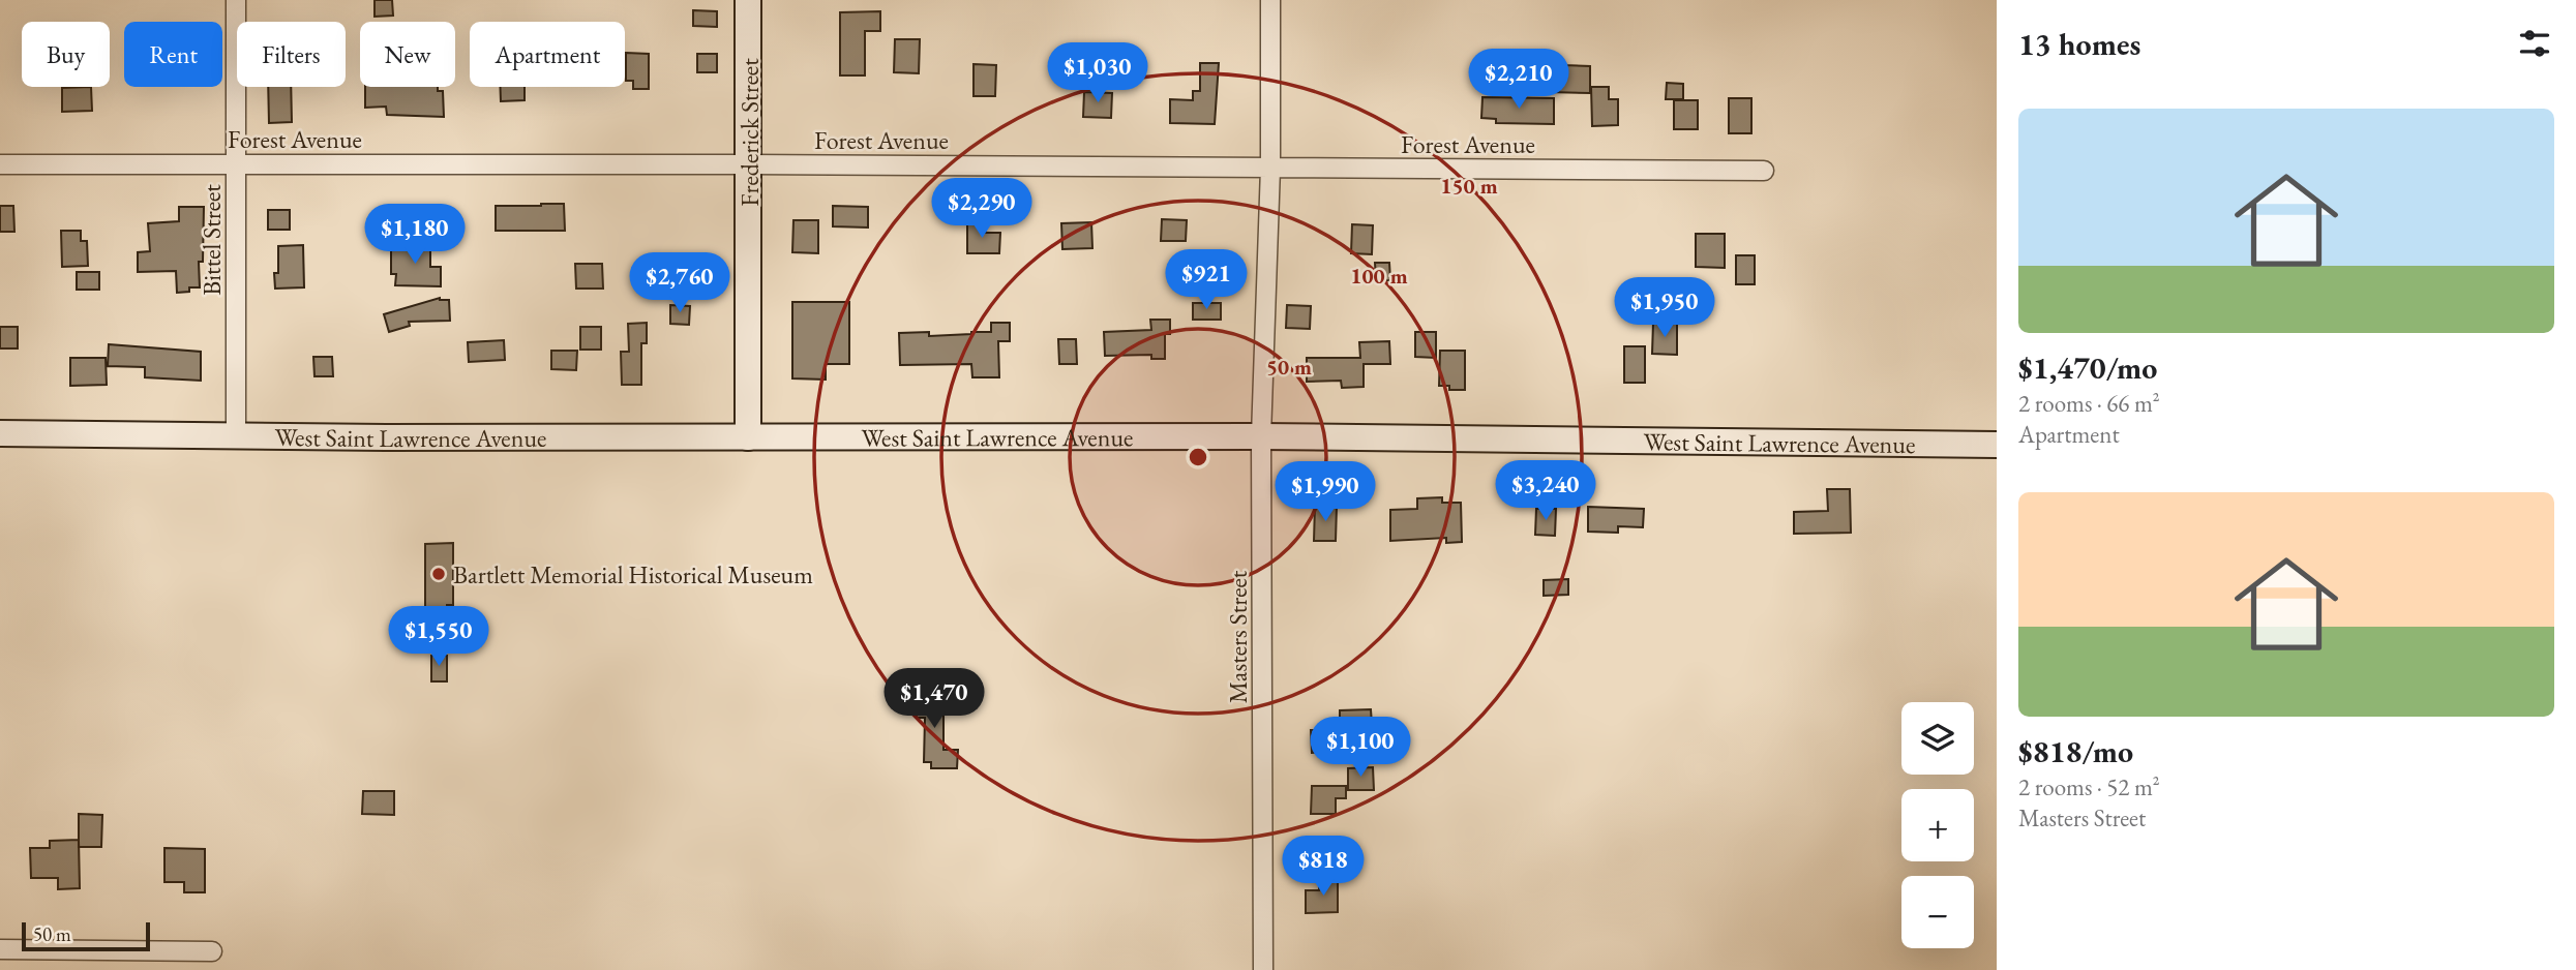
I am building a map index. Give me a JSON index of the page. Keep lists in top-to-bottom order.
{
  "streets": {
    "street": [
      "Frederick Street",
      "Forest Avenue",
      "Bittel Street",
      "West Saint Lawrence Avenue",
      "Masters Street"
    ]
  },
  "crossings": [
    ["Frederick Street", "Forest Avenue"],
    ["Frederick Street", "West Saint Lawrence Avenue"],
    ["Forest Avenue", "Bittel Street"],
    ["Forest Avenue", "Masters Street"],
    ["Bittel Street", "West Saint Lawrence Avenue"],
    ["West Saint Lawrence Avenue", "Masters Street"]
  ],
  "places": ["Bartlett Memorial Historical Museum"],
  "scale_bar": "50 m",
  "page": {
    "heading": "13 homes",
    "chip": [
      "Buy",
      "Rent",
      "Filters",
      "New",
      "Apartment"
    ],
    "price": [
      "$1,030",
      "$2,210",
      "$2,290",
      "$1,180",
      "$921",
      "$2,760",
      "$1,950",
      "$3,240",
      "$1,990",
      "$1,550",
      "$1,470",
      "$1,100",
      "$818"
    ],
    "list": [
      {
        "name": "$1,470/mo",
        "note": "2 rooms · 66 m² · Apartment"
      },
      {
        "name": "$818/mo",
        "note": "2 rooms · 52 m² · Masters Street"
      }
    ],
    "map_buttons": ["+", "−"],
    "scale": "50 m"
  },
  "rings": ["150 m", "100 m", "50 m"]
}
